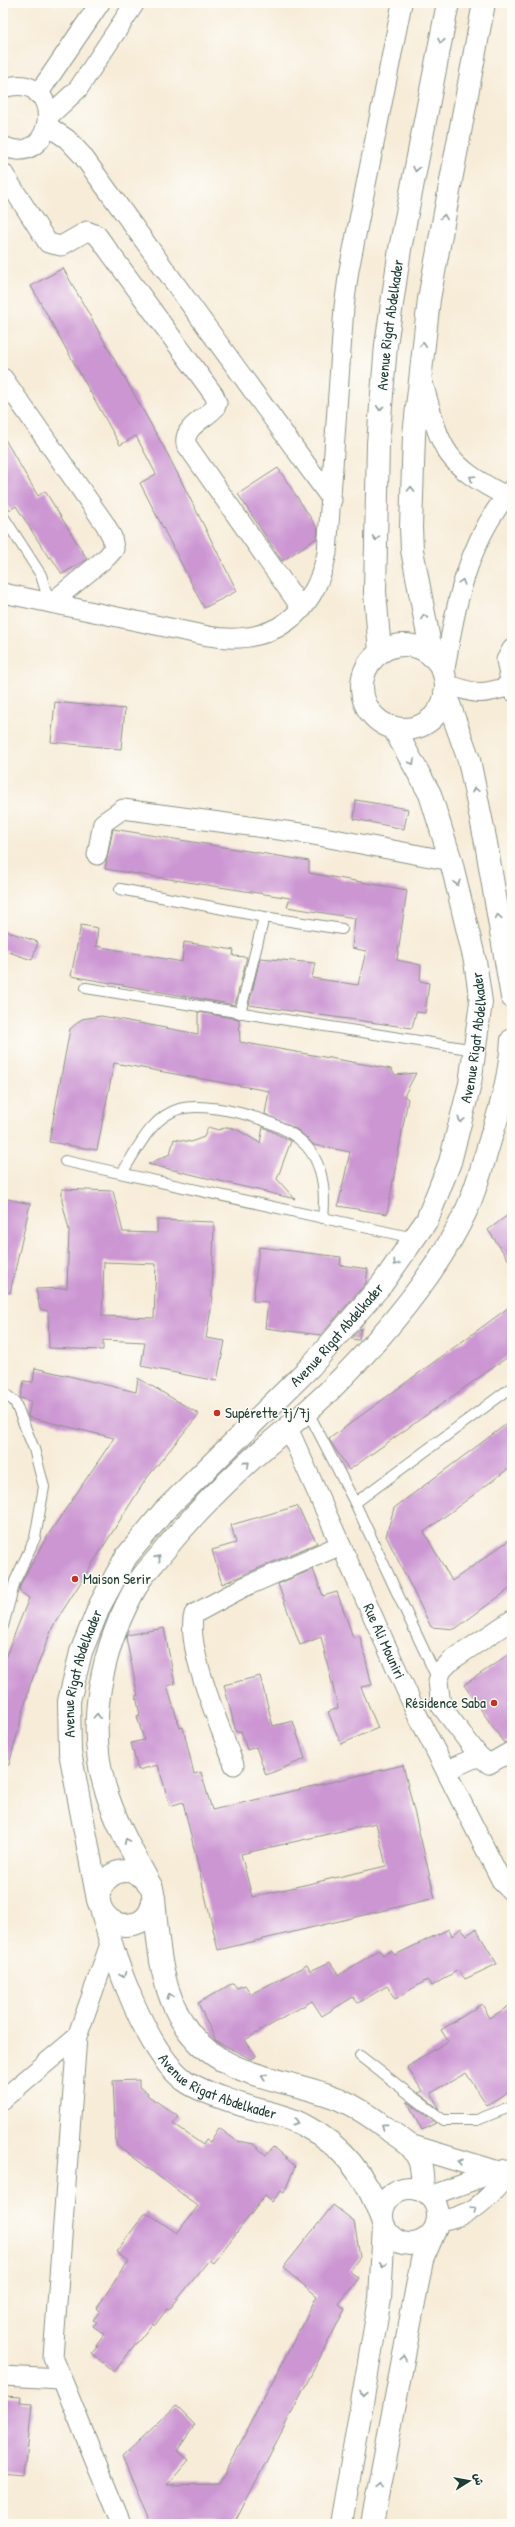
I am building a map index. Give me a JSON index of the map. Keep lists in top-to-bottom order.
{
  "streets": {
    "street": ["Avenue Rigat Abdelkader", "Rue Ali Mouniri"]
  },
  "places": ["Supérette 7j/7j", "Maison Serir", "Résidence Saba"],
  "north": "right"
}
